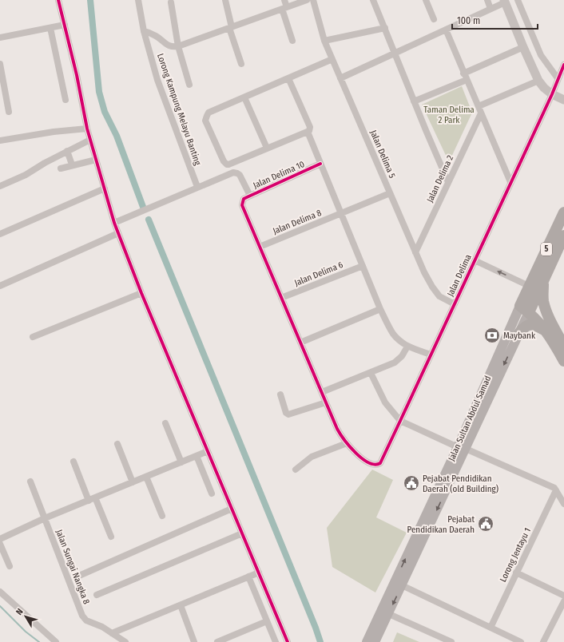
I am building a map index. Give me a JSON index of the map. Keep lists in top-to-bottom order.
{
  "streets": {
    "highway": ["5", "Jalan Sultan Abdul Samad"],
    "street": [
      "Lorong Kampung Melayu Banting",
      "Jalan Delima 5",
      "Jalan Delima 10",
      "Jalan Delima 2",
      "Jalan Delima 8",
      "Jalan Delima 6",
      "Jalan Delima",
      "Lorong Jentayu 1",
      "Jalan Sungai Nangka 8"
    ]
  },
  "crossings": [
    ["Jalan Delima 5", "Jalan Delima 2"],
    ["Jalan Delima 5", "Jalan Delima 8"],
    ["Jalan Delima 5", "Jalan Delima"],
    ["Jalan Delima 10", "Jalan Delima 8"]
  ],
  "parks": ["Taman Delima 2 Park"],
  "places": {
    "bank": ["Maybank"],
    "public building": ["Pejabat Pendidikan Daerah (old Building)", "Pejabat Pendidikan Daerah"]
  },
  "scale_bar": "100 m",
  "north": "top left"
}
